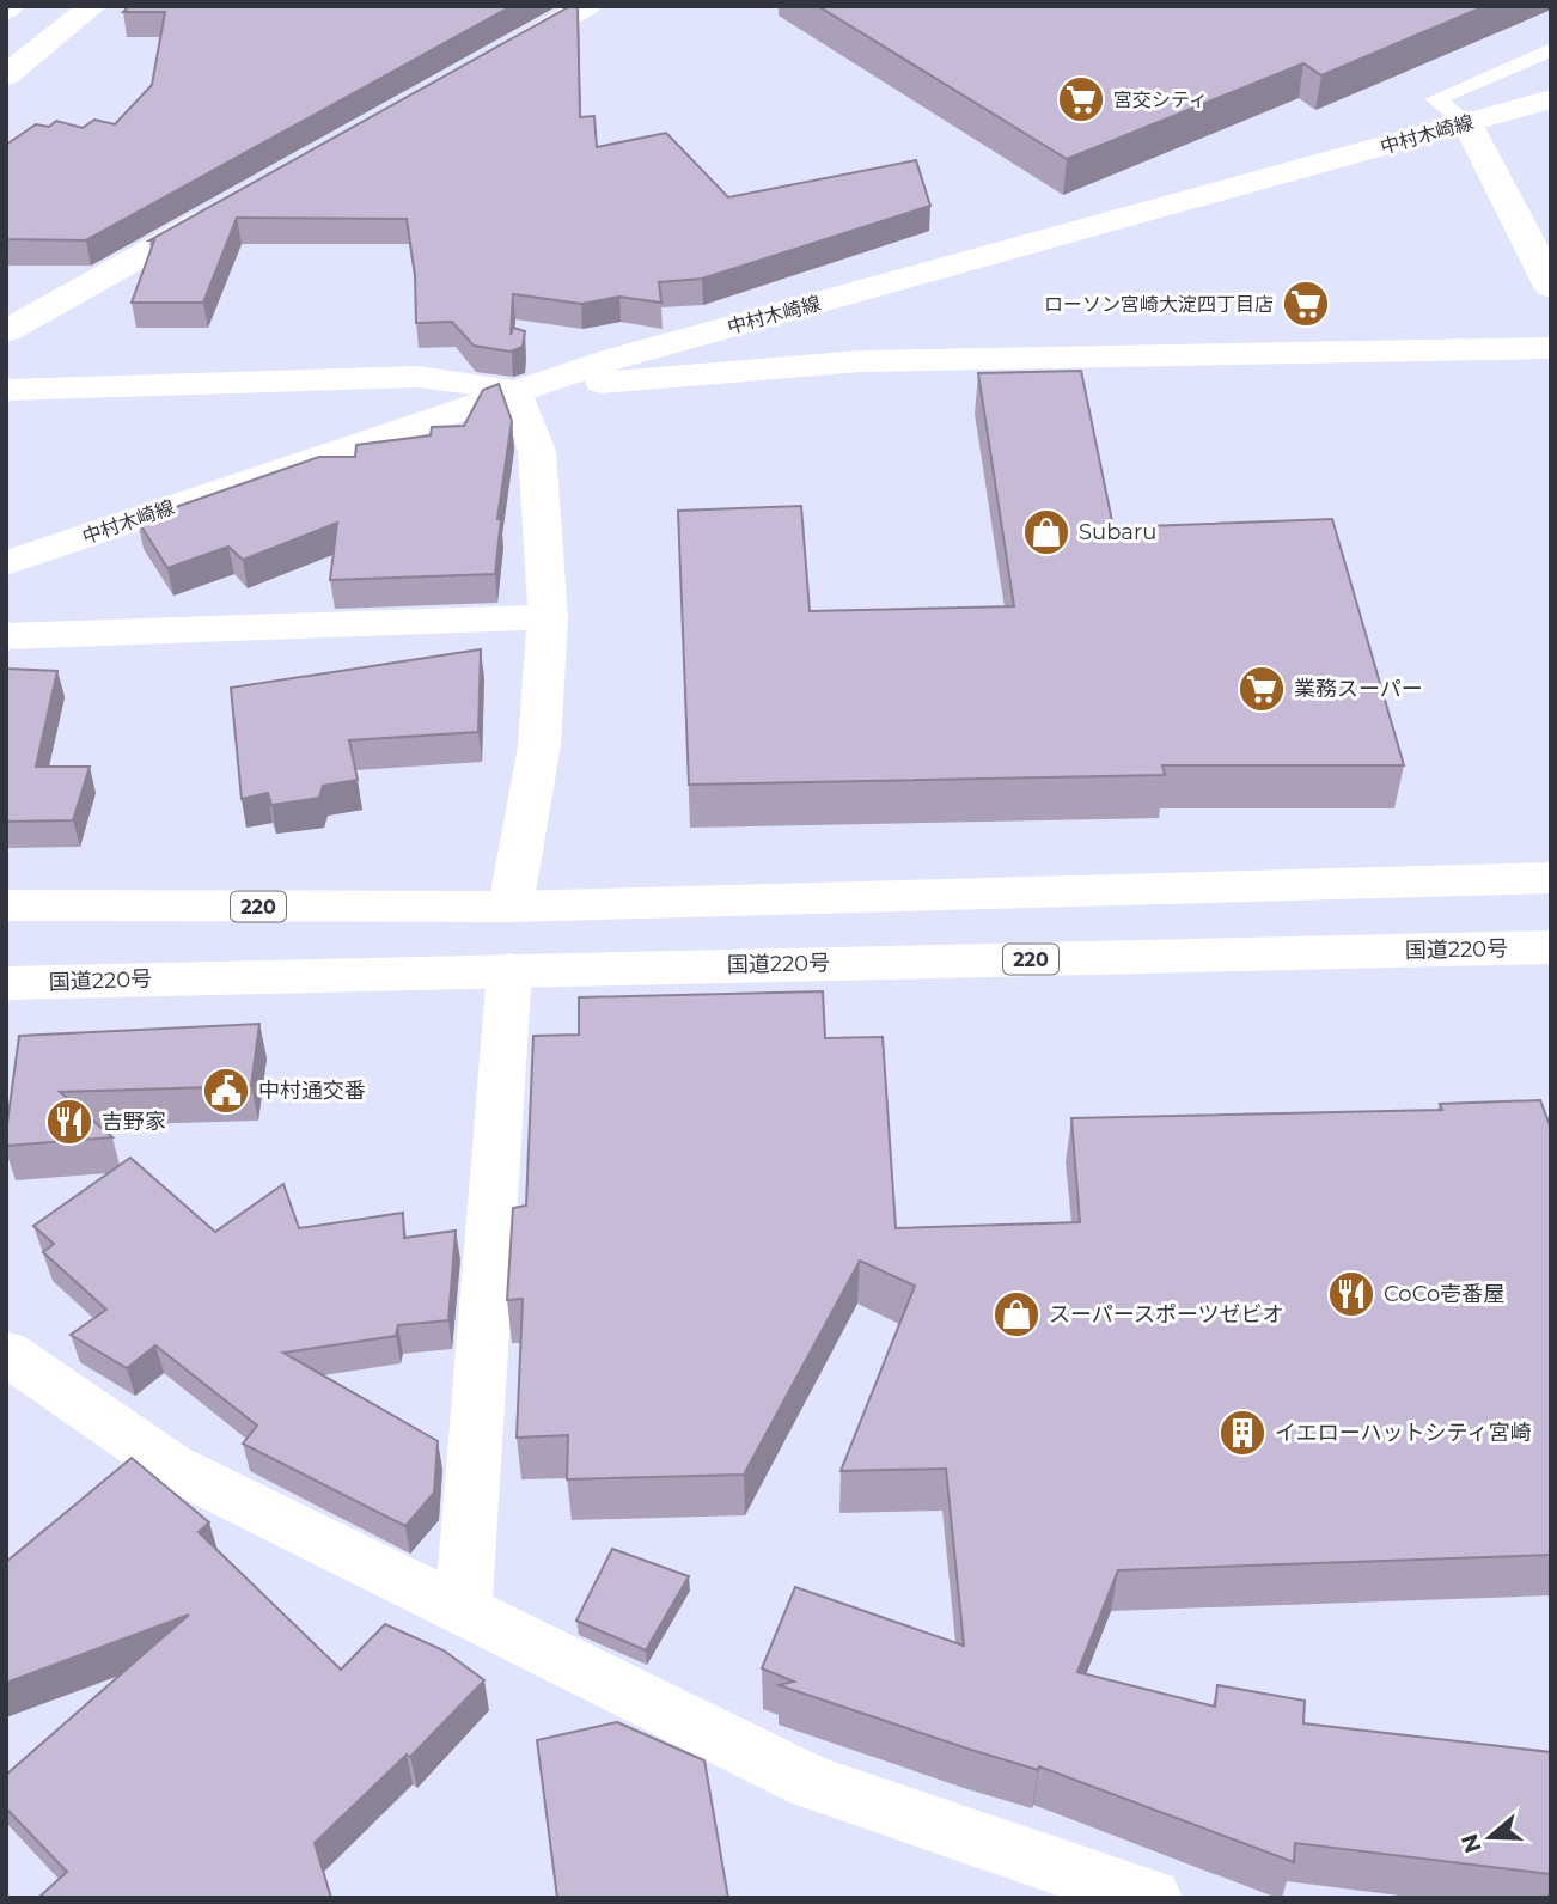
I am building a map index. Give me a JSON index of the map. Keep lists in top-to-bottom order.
{
  "streets": {
    "main road": ["中村木崎線", "220", "国道220号"]
  },
  "places": {
    "supermarket": ["宮交シティ", "ローソン宮崎大淀四丁目店", "業務スーパー"],
    "shop": ["Subaru", "スーパースポーツゼビオ"],
    "public building": ["中村通交番"],
    "restaurant": ["吉野家", "CoCo壱番屋"],
    "building": ["イエローハットシティ宮崎"]
  },
  "north": "left"
}
